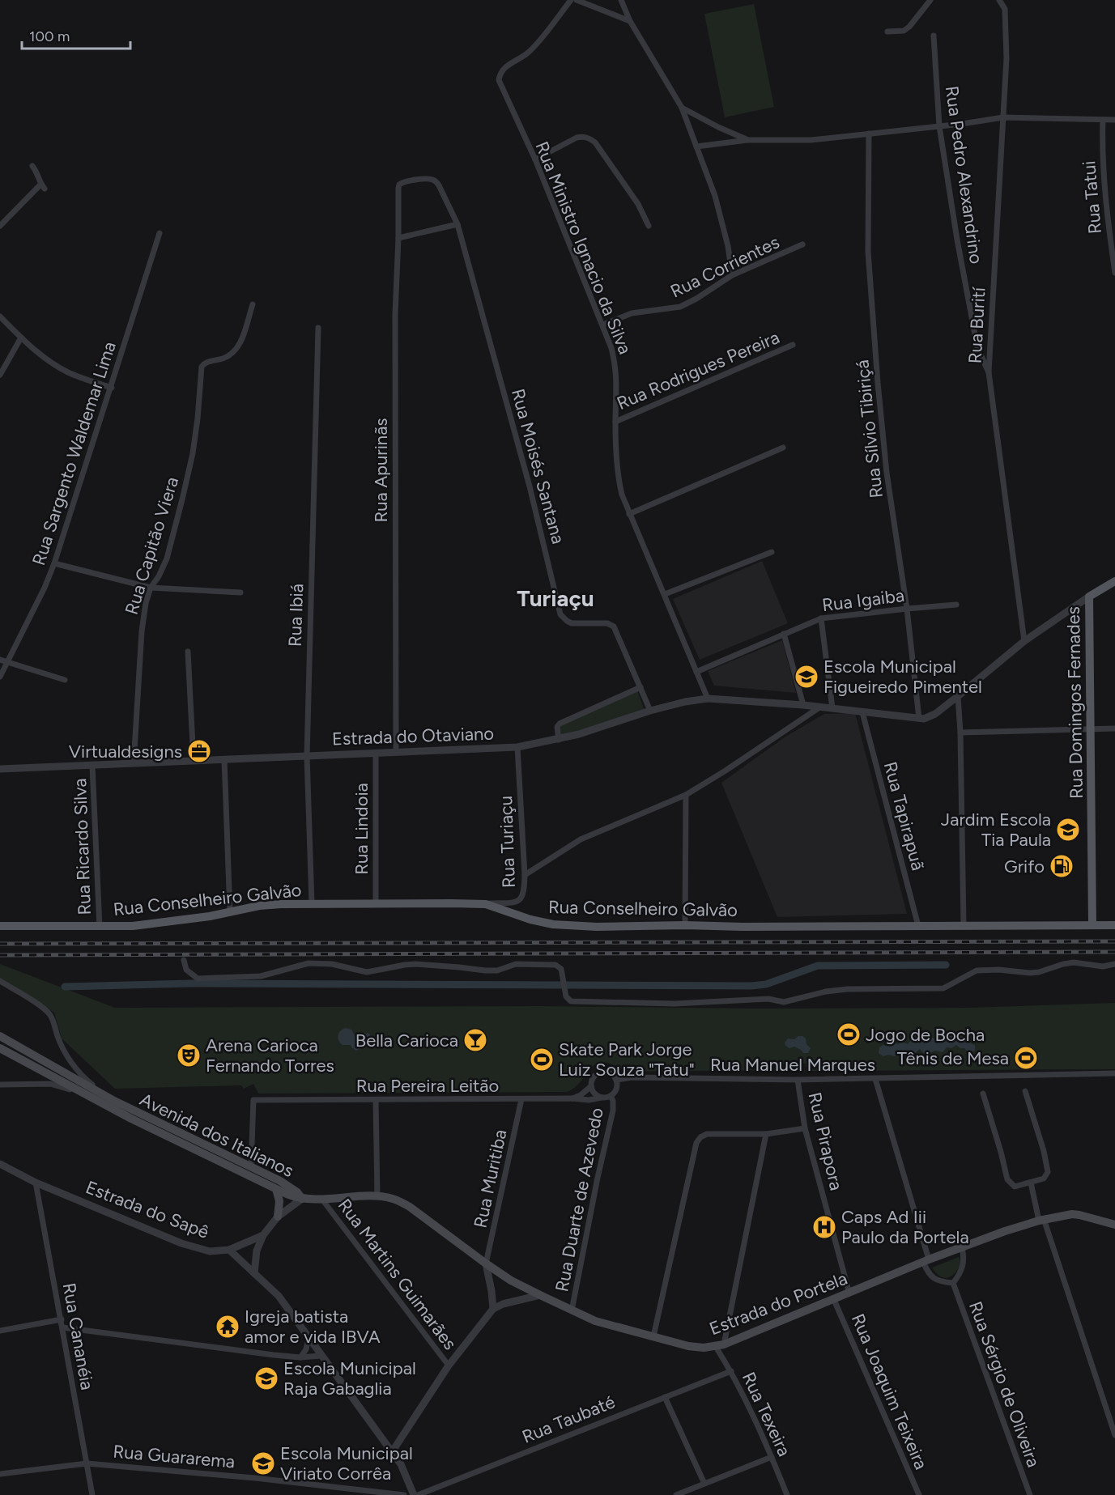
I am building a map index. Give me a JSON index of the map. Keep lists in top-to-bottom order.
{
  "streets": {
    "main road": [
      "Rua Domingos Fernades",
      "Rua Conselheiro Galvão",
      "Avenida dos Italianos",
      "Estrada do Portela"
    ],
    "street": [
      "Rua Pedro Alexandrino",
      "Rua Tatui",
      "Rua Ministro Ignacio da Silva",
      "Rua Corrientes",
      "Rua Burití",
      "Rua Rodrigues Pereira",
      "Rua Sílvio Tibiriçá",
      "Rua Sargento Waldemar Lima",
      "Rua Moisés Santana",
      "Rua Apurinãs",
      "Rua Capitão Viera",
      "Rua Igaiba",
      "Rua Ibiá",
      "Estrada do Otaviano",
      "Rua Tapirapuã",
      "Rua Lindoia",
      "Rua Turiaçu",
      "Rua Ricardo Silva",
      "Rua Manuel Marques",
      "Rua Pereira Leitão",
      "Rua Pirapora",
      "Rua Muritiba",
      "Rua Duarte de Azevedo",
      "Estrada do Sapê",
      "Rua Martins Guimarães",
      "Rua Cananéia",
      "Rua Sérgio de Oliveira",
      "Rua Joaquim Teixeira",
      "Rua Texeira",
      "Rua Taubaté",
      "Rua Guararema"
    ]
  },
  "crossings": [
    ["Rua Pedro Alexandrino", "Rua Burití"],
    ["Rua Ministro Ignacio da Silva", "Rua Corrientes"],
    ["Rua Ministro Ignacio da Silva", "Rua Rodrigues Pereira"],
    ["Rua Ministro Ignacio da Silva", "Rua Igaiba"],
    ["Rua Ministro Ignacio da Silva", "Estrada do Otaviano"],
    ["Rua Sílvio Tibiriçá", "Rua Igaiba"],
    ["Rua Sílvio Tibiriçá", "Estrada do Otaviano"],
    ["Rua Moisés Santana", "Rua Apurinãs"],
    ["Rua Moisés Santana", "Estrada do Otaviano"],
    ["Rua Apurinãs", "Estrada do Otaviano"],
    ["Rua Capitão Viera", "Estrada do Otaviano"],
    ["Rua Ibiá", "Estrada do Otaviano"],
    ["Rua Ibiá", "Rua Conselheiro Galvão"],
    ["Rua Domingos Fernades", "Rua Conselheiro Galvão"],
    ["Estrada do Otaviano", "Rua Tapirapuã"],
    ["Estrada do Otaviano", "Rua Lindoia"],
    ["Estrada do Otaviano", "Rua Turiaçu"],
    ["Estrada do Otaviano", "Rua Ricardo Silva"],
    ["Rua Tapirapuã", "Rua Conselheiro Galvão"],
    ["Rua Lindoia", "Rua Conselheiro Galvão"],
    ["Rua Turiaçu", "Rua Conselheiro Galvão"],
    ["Rua Ricardo Silva", "Rua Conselheiro Galvão"],
    ["Rua Manuel Marques", "Rua Pereira Leitão"],
    ["Rua Manuel Marques", "Rua Pirapora"],
    ["Rua Manuel Marques", "Rua Duarte de Azevedo"],
    ["Rua Pereira Leitão", "Avenida dos Italianos"],
    ["Rua Pereira Leitão", "Rua Muritiba"],
    ["Rua Pereira Leitão", "Rua Duarte de Azevedo"],
    ["Avenida dos Italianos", "Estrada do Sapê"],
    ["Avenida dos Italianos", "Estrada do Portela"],
    ["Rua Pirapora", "Estrada do Portela"],
    ["Rua Muritiba", "Estrada do Portela"],
    ["Rua Duarte de Azevedo", "Estrada do Portela"],
    ["Estrada do Sapê", "Estrada do Portela"],
    ["Estrada do Sapê", "Rua Cananéia"],
    ["Rua Martins Guimarães", "Estrada do Portela"],
    ["Estrada do Portela", "Rua Sérgio de Oliveira"],
    ["Estrada do Portela", "Rua Joaquim Teixeira"],
    ["Estrada do Portela", "Rua Texeira"],
    ["Rua Cananéia", "Rua Guararema"],
    ["Rua Texeira", "Rua Taubaté"]
  ],
  "districts": ["Turiaçu"],
  "places": {
    "school or university": [
      "Escola Municipal Figueiredo Pimentel",
      "Jardim Escola Tia Paula",
      "Escola Municipal Raja Gabaglia",
      "Escola Municipal Viriato Corrêa"
    ],
    "office": ["Virtualdesigns"],
    "fuel station": ["Grifo"],
    "sports": ["Jogo de Bocha", "Tênis de Mesa", "Skate Park Jorge Luiz Souza \"Tatu\""],
    "bar": ["Bella Carioca"],
    "theatre": ["Arena Carioca Fernando Torres"],
    "hospital": ["Caps Ad Iii Paulo da Portela"],
    "temple": ["Igreja batista amor e vida IBVA"]
  },
  "scale_bar": "100 m"
}
